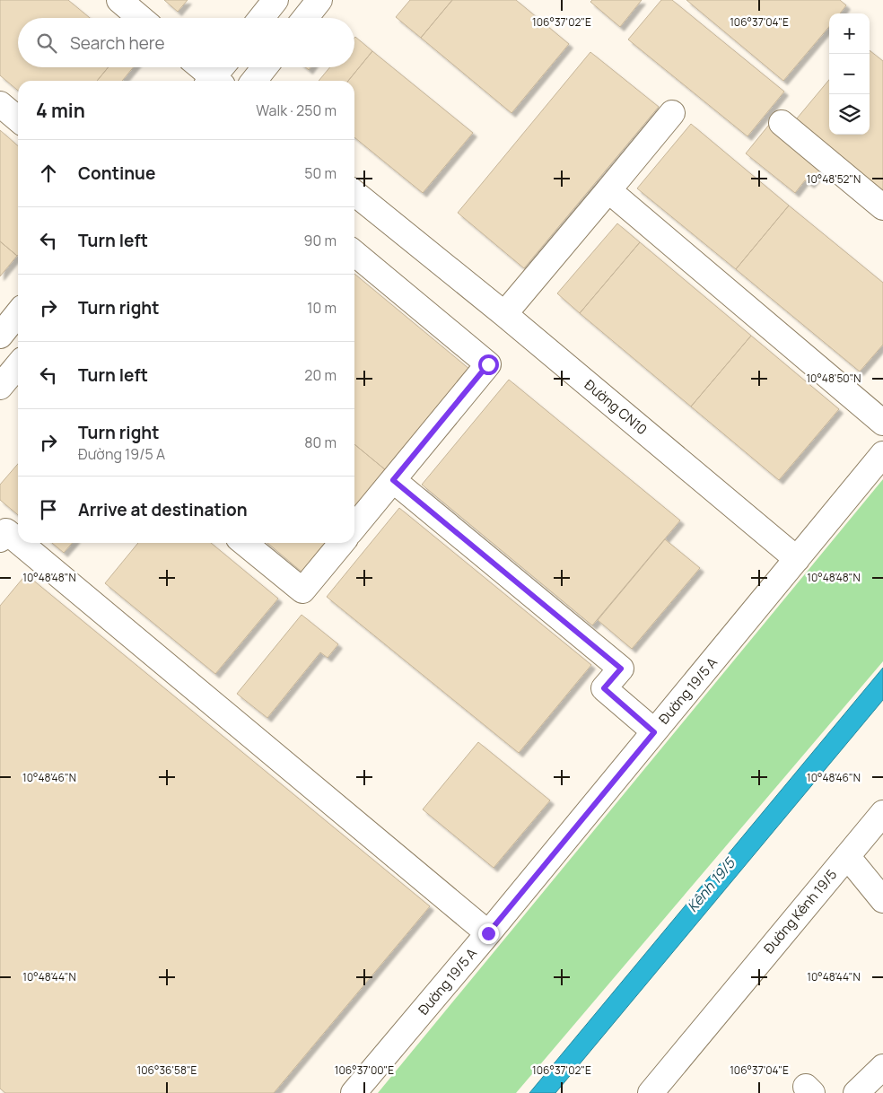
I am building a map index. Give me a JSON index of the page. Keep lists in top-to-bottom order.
{
  "streets": {
    "street": ["Đường CN10", "Đường 19/5 A", "Đường Kênh 19/5"]
  },
  "crossings": [
    ["Đường CN10", "Đường 19/5 A"]
  ],
  "water": ["Kênh 19/5"],
  "page": {
    "map_buttons": ["+", "−"],
    "search": "Search here",
    "heading": ["4 min", "Walk · 250 m"],
    "list": [
      ["Continue", "50 m"],
      ["Turn left", "90 m"],
      ["Turn right", "10 m"],
      ["Turn left", "20 m"],
      ["Turn right", "Đường 19/5 A", "80 m"],
      "Arrive at destination"
    ]
  },
  "coordinates": [
    "106°37'02\"E",
    "106°37'04\"E",
    "10°48'52\"N",
    "10°48'50\"N",
    "10°48'48\"N",
    "10°48'46\"N",
    "10°48'44\"N",
    "106°36'58\"E",
    "106°37'00\"E"
  ]
}
